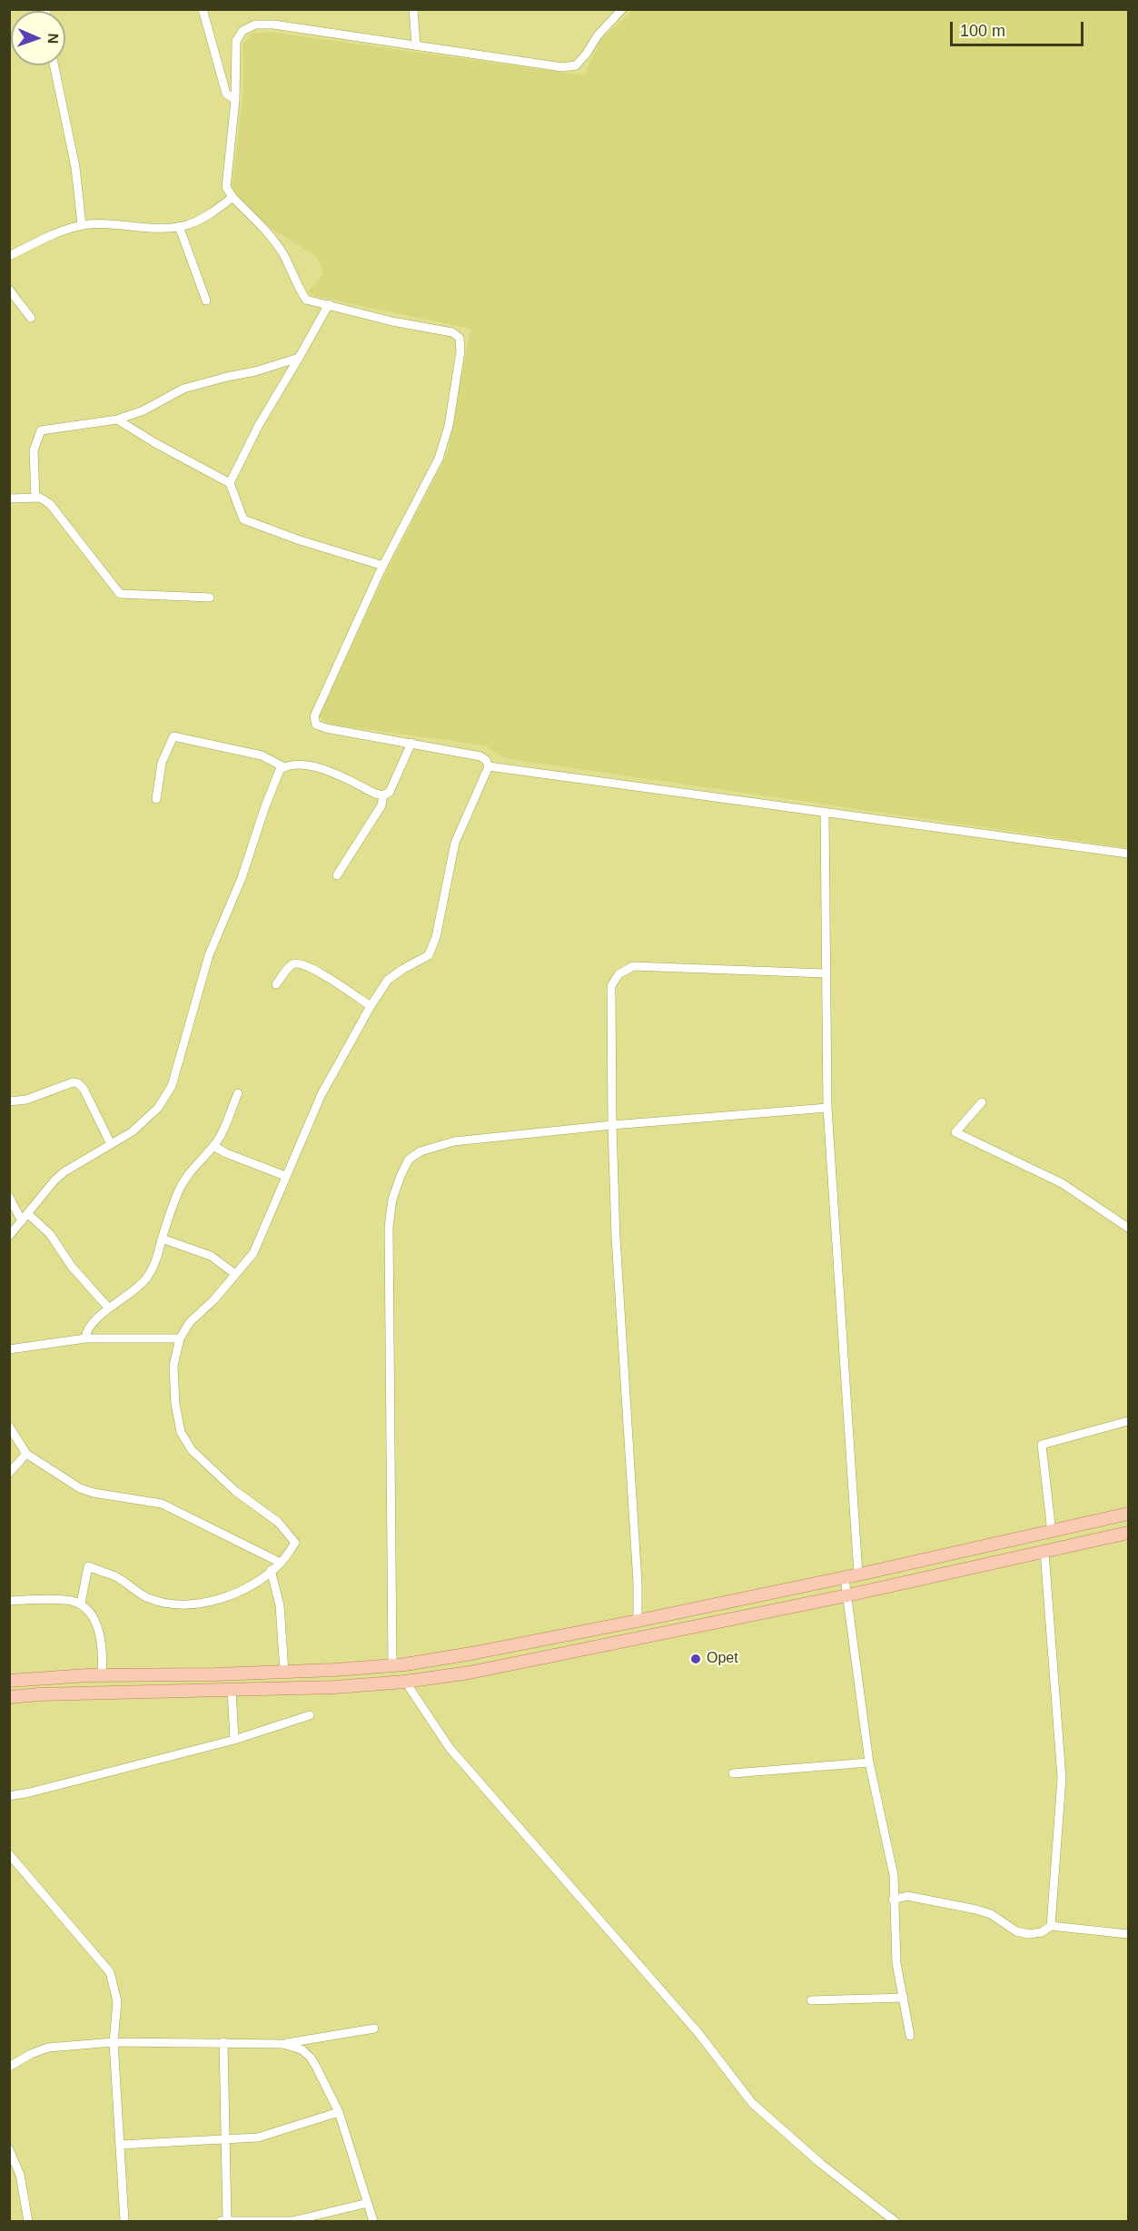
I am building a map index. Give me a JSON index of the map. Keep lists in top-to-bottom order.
{
  "places": ["Opet"],
  "scale_bar": "100 m",
  "north": "right"
}
